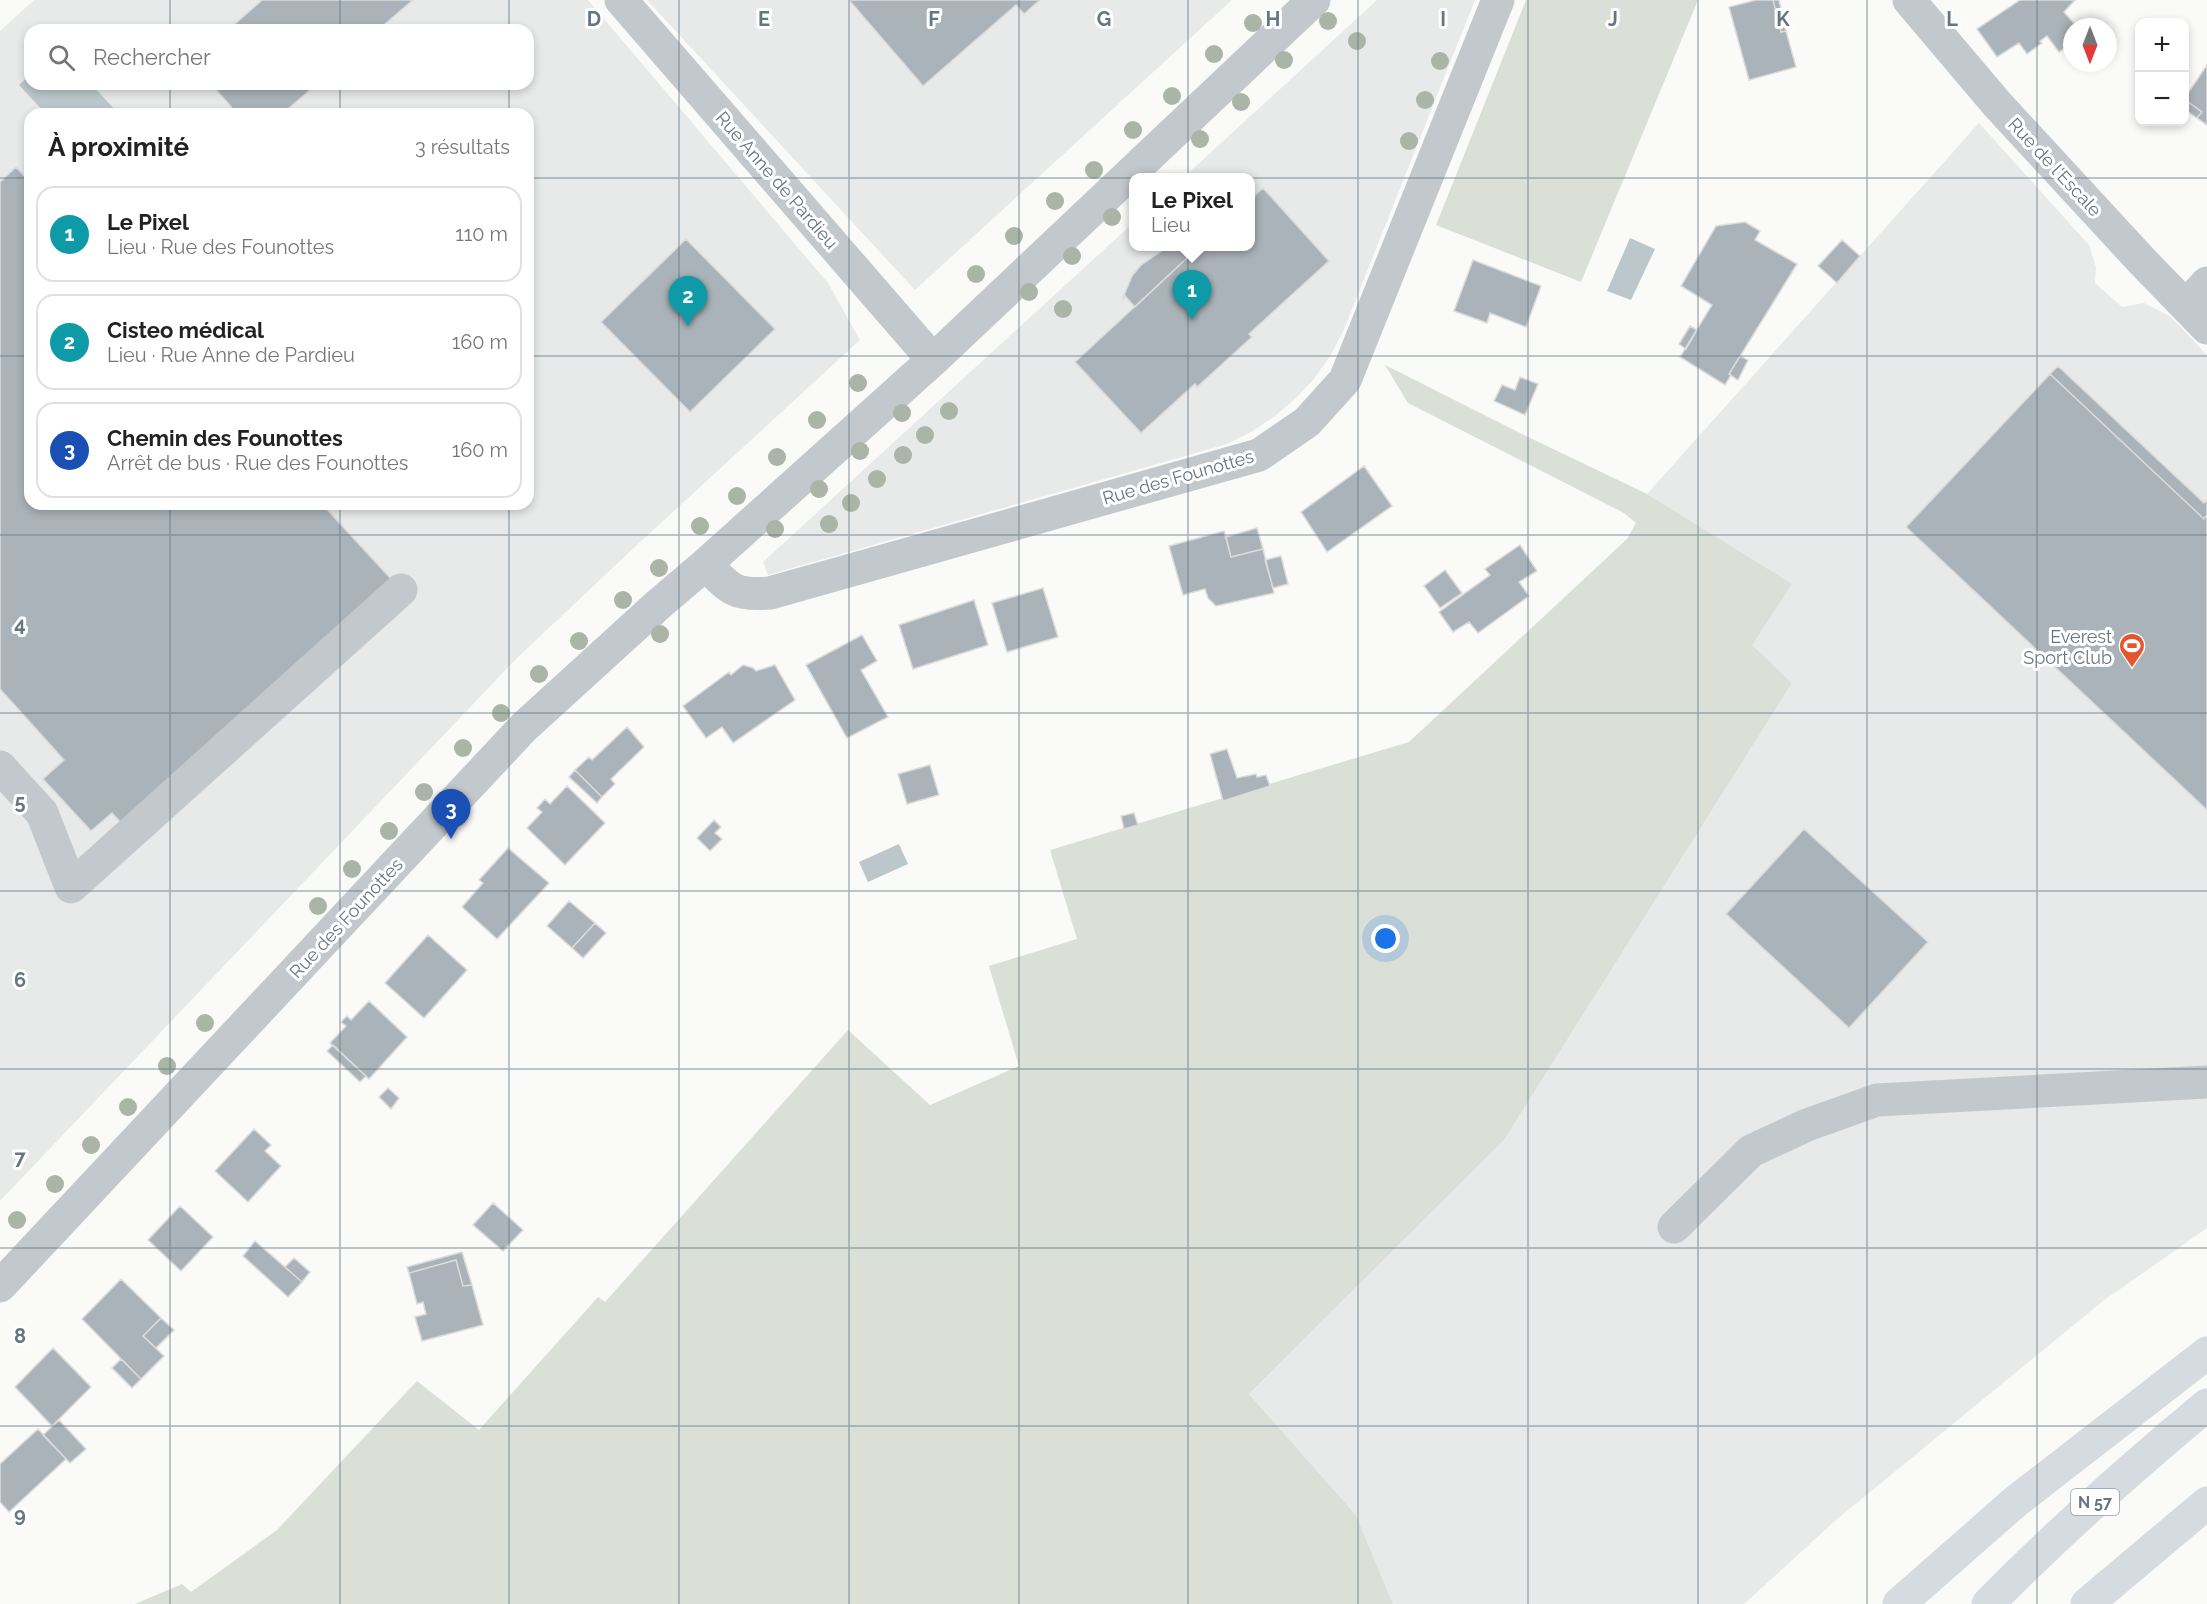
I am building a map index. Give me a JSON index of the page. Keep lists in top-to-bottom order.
{
  "streets": {
    "highway": ["N 57"],
    "street": ["Rue de l'Escale", "Rue Anne de Pardieu", "Rue des Founottes"]
  },
  "crossings": [
    ["Rue Anne de Pardieu", "Rue des Founottes"]
  ],
  "places": {
    "sports": ["Everest Sport Club"]
  },
  "north": "bottom",
  "page": {
    "map_buttons": ["+", "−"],
    "search": "Rechercher",
    "heading": ["À proximité", "3 résultats"],
    "popup": ["Le Pixel", "Lieu"],
    "list": [
      {
        "mark": "1",
        "name": "Le Pixel",
        "note": "Lieu · Rue des Founottes",
        "value": "110 m"
      },
      {
        "mark": "2",
        "name": "Cisteo médical",
        "note": "Lieu · Rue Anne de Pardieu",
        "value": "160 m"
      },
      {
        "mark": "3",
        "name": "Chemin des Founottes",
        "note": "Arrêt de bus · Rue des Founottes",
        "value": "160 m"
      }
    ],
    "pins": ["1", "2", "3"]
  },
  "grid": {
    "columns": [
      "D",
      "E",
      "F",
      "G",
      "H",
      "I",
      "J",
      "K",
      "L"
    ],
    "rows": [
      "4",
      "5",
      "6",
      "7",
      "8",
      "9"
    ]
  }
}
